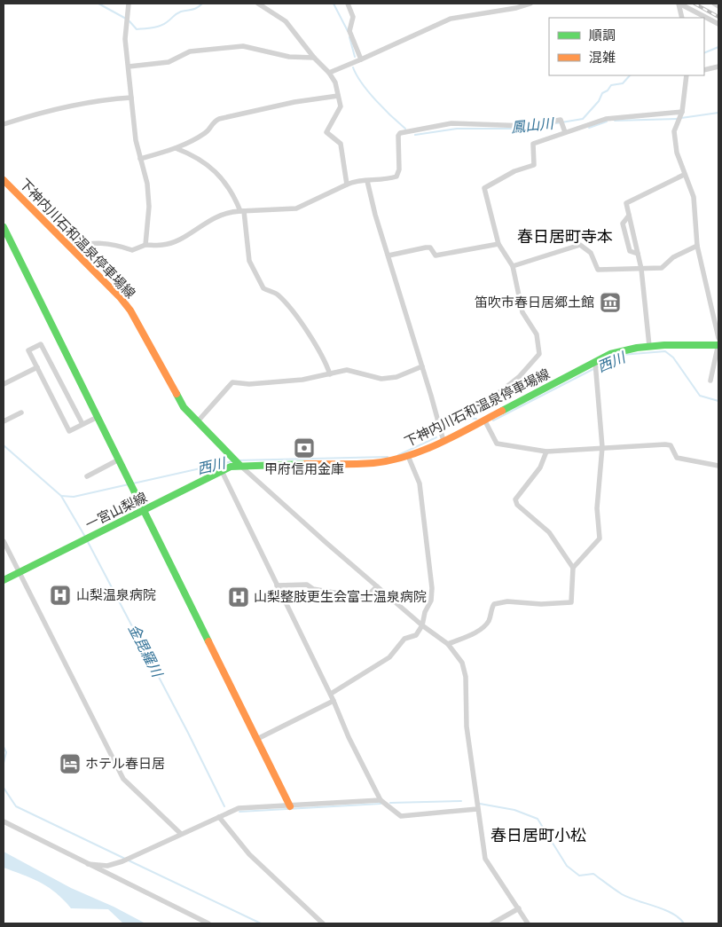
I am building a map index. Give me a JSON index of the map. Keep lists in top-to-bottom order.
{
  "streets": {
    "main road": ["下神内川石和温泉停車場線", "一宮山梨線"]
  },
  "crossings": [
    ["下神内川石和温泉停車場線", "一宮山梨線"]
  ],
  "districts": ["春日居町寺本", "春日居町小松"],
  "water": ["鳳山川", "西川", "金毘羅川"],
  "places": {
    "museum": ["笛吹市春日居郷土館"],
    "bank": ["甲府信用金庫"],
    "hospital": ["山梨温泉病院", "山梨整肢更生会富士温泉病院"],
    "hotel": ["ホテル春日居"]
  },
  "legend": ["順調", "混雑"]
}
